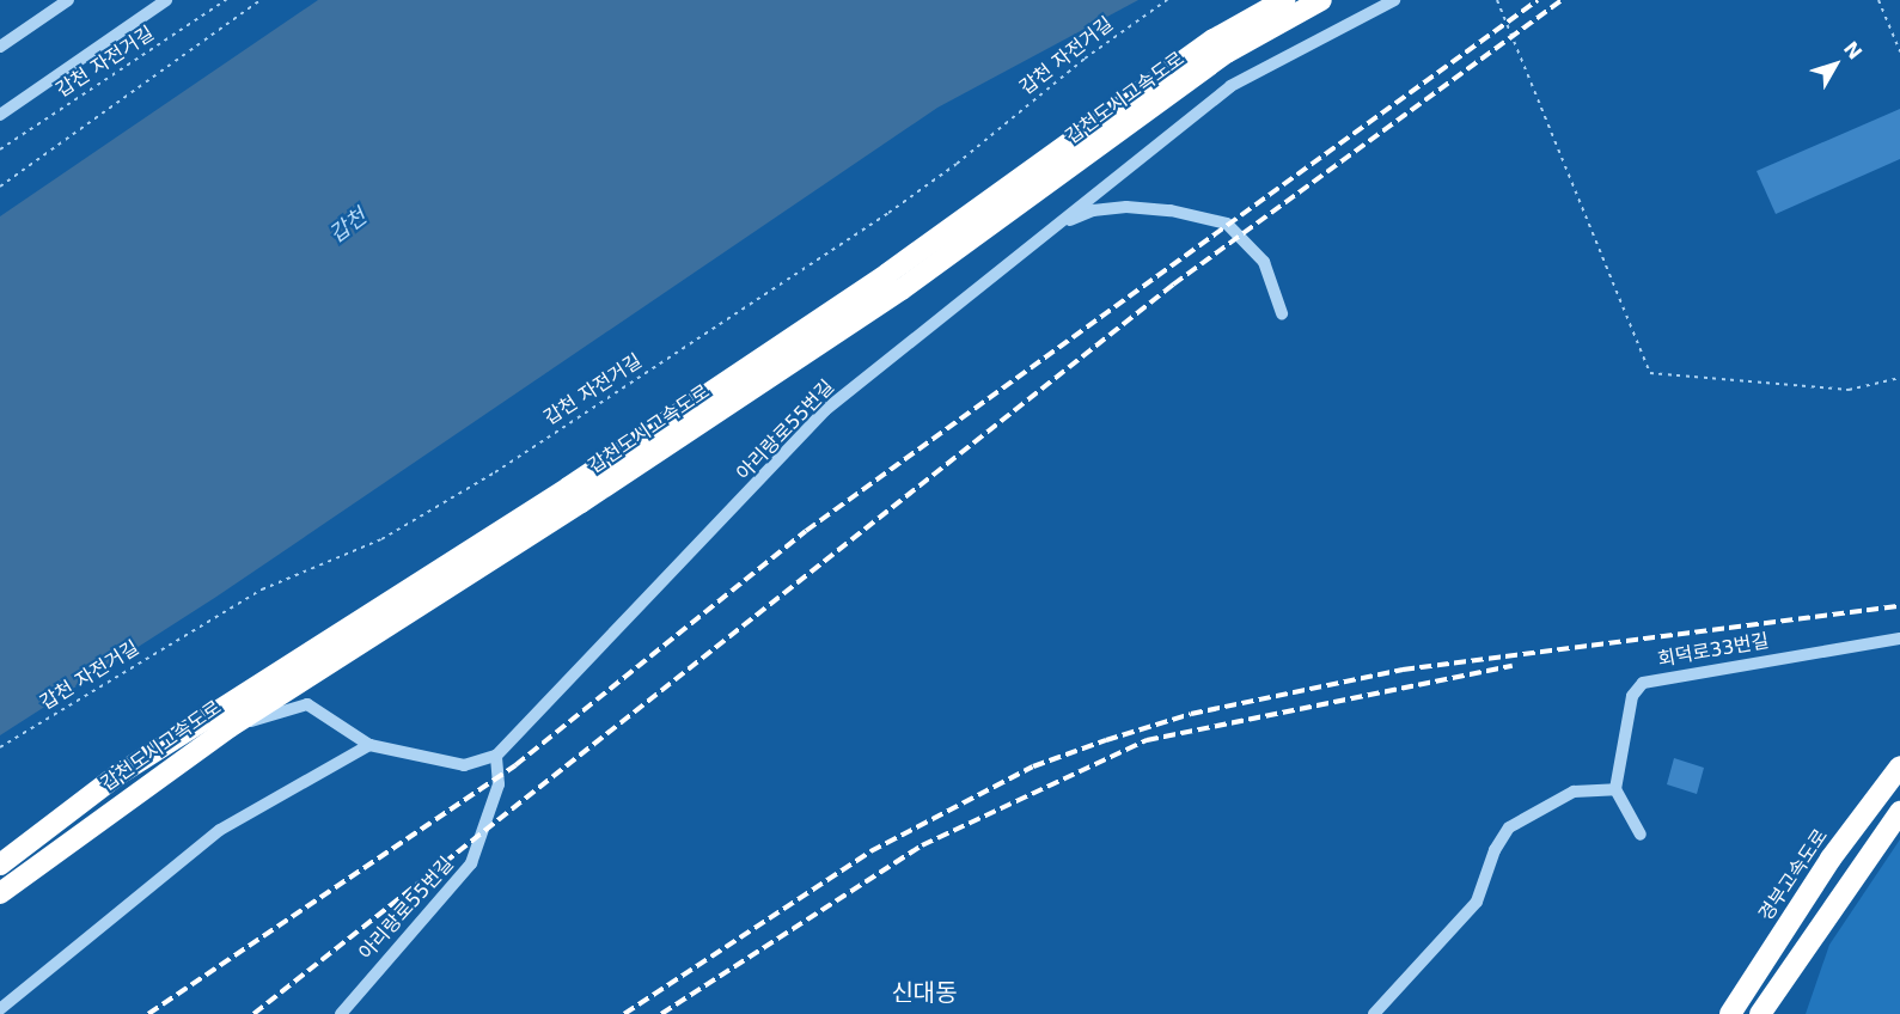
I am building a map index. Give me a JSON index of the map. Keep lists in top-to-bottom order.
{
  "streets": {
    "highway": ["갑천도시고속도로", "경부고속도로"],
    "street": ["아리랑로55번길", "회덕로33번길"],
    "path": ["갑천 자전거길"]
  },
  "districts": ["신대동"],
  "water": ["갑천"],
  "north": "top right"
}
